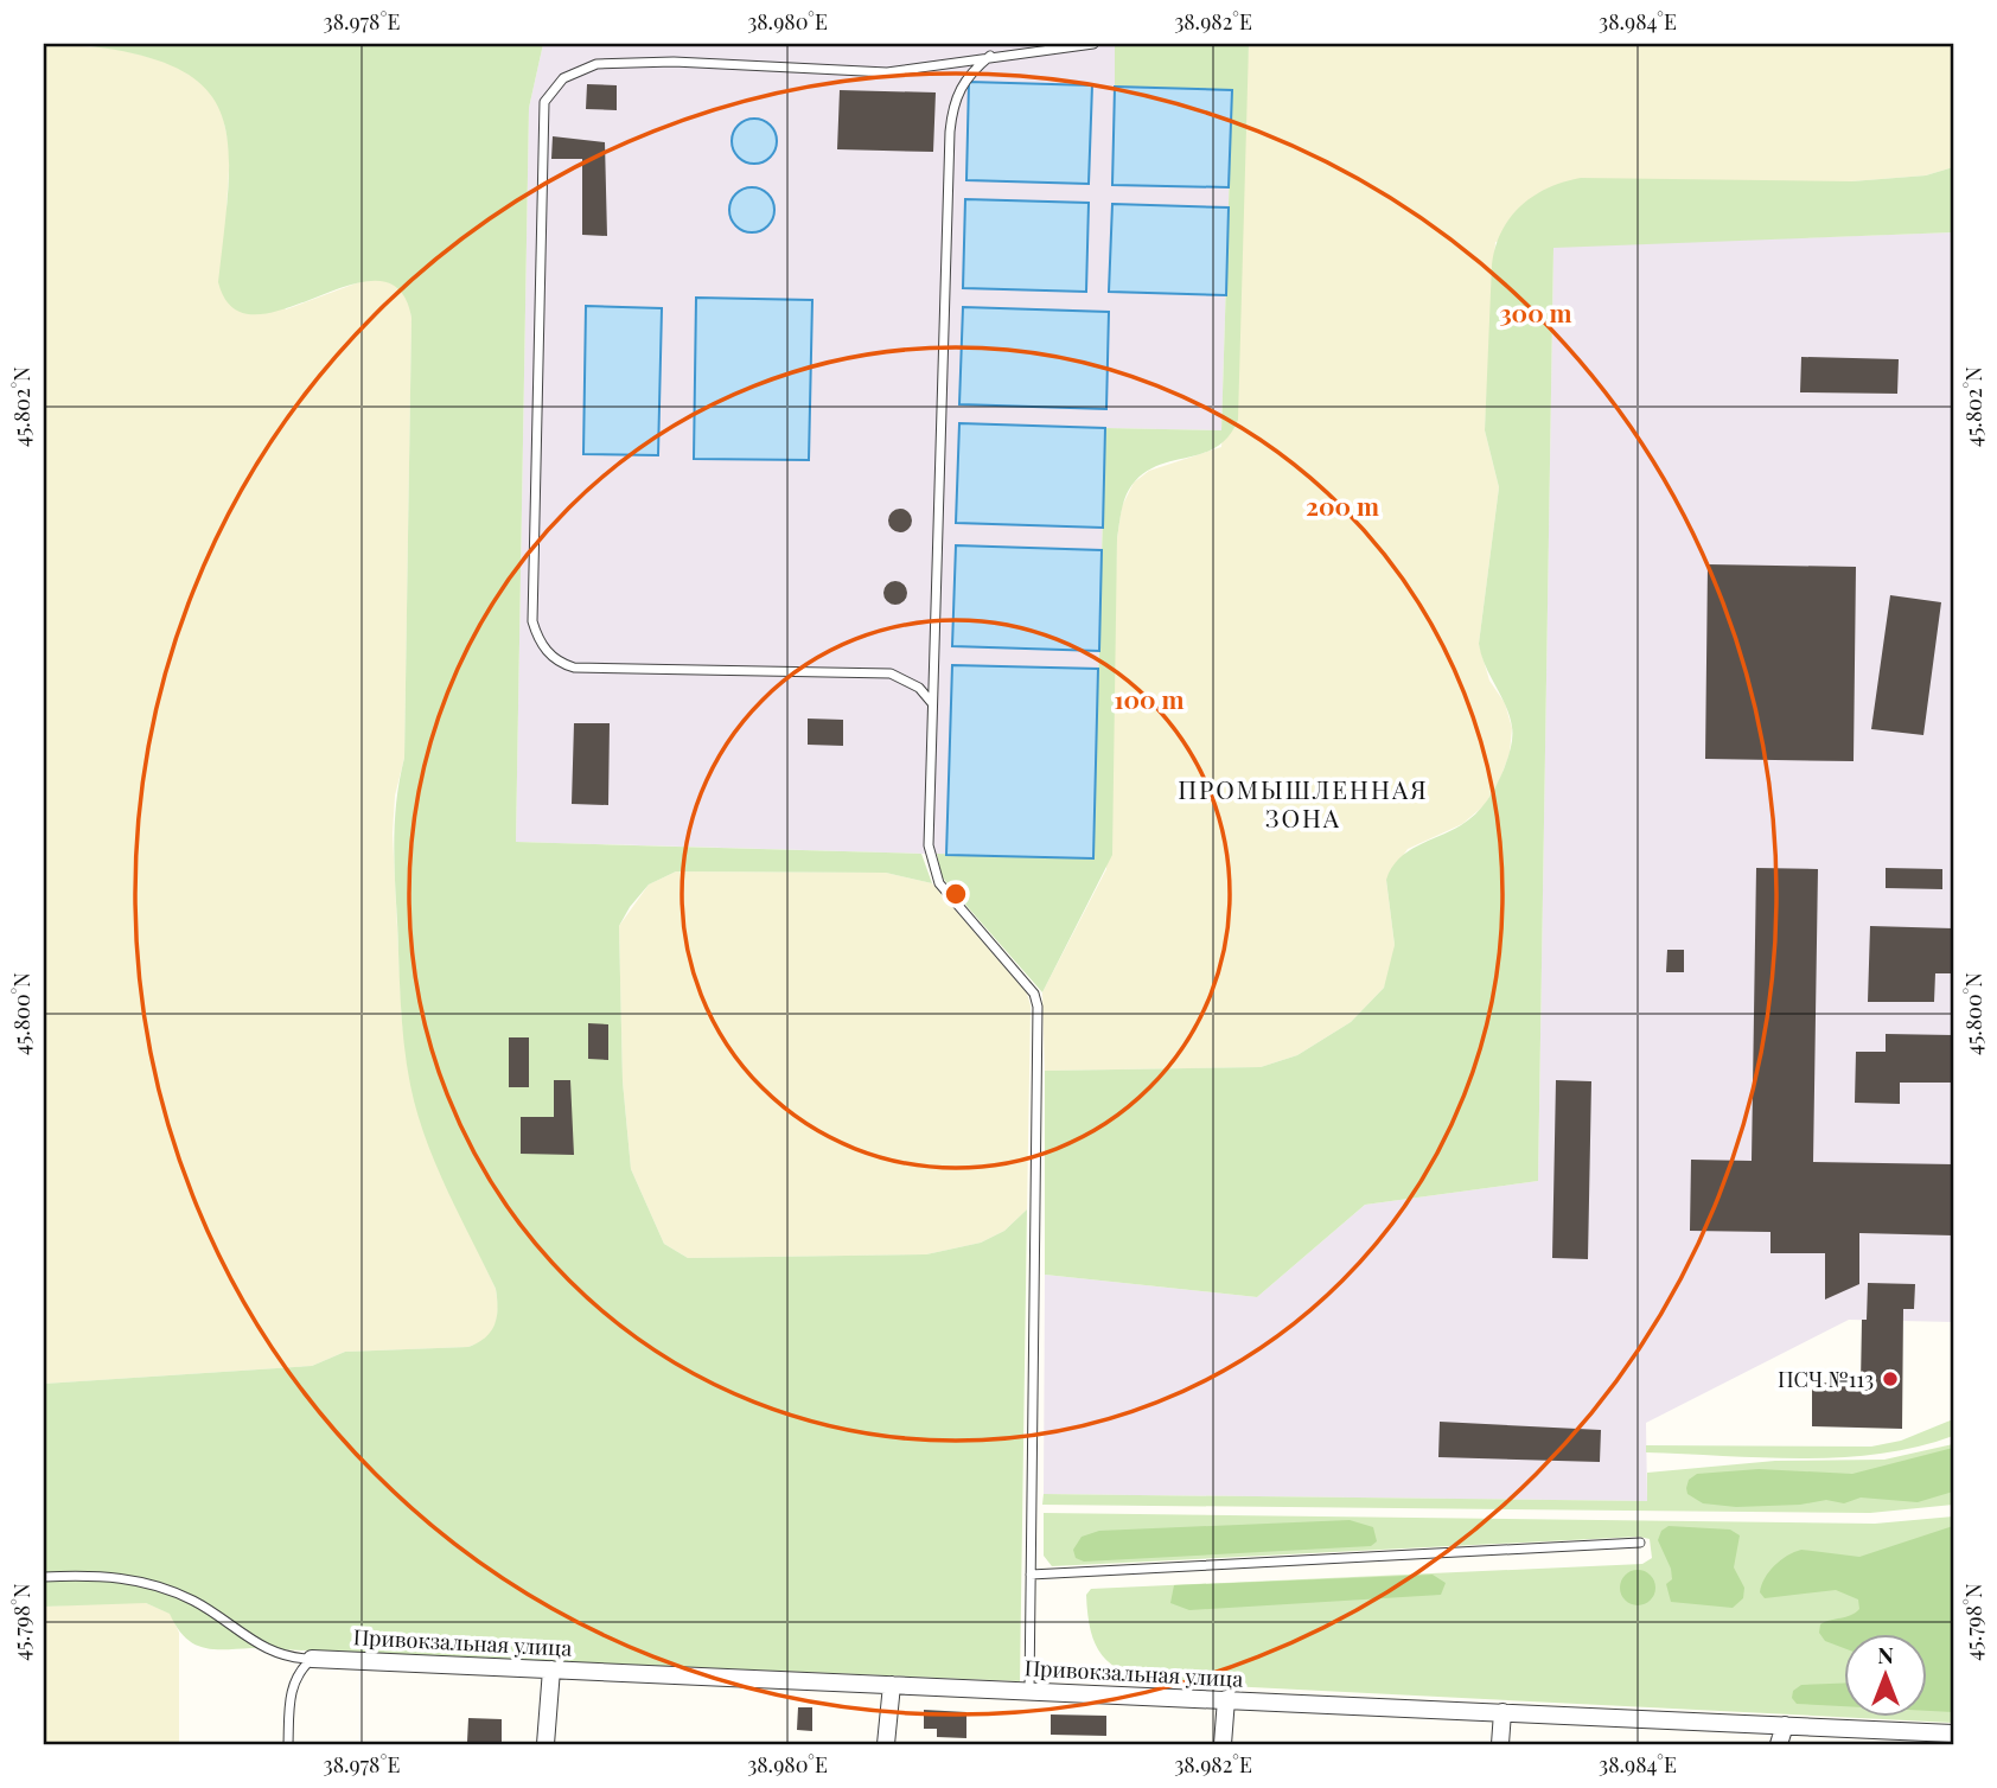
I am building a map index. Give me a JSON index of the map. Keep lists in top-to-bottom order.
{
  "streets": {
    "street": ["Привокзальная улица"]
  },
  "districts": ["ПРОМЫШЛЕННАЯ ЗОНА"],
  "places": ["ПСЧ №113"],
  "north": "top",
  "coordinates": [
    "38.978°E",
    "38.980°E",
    "38.982°E",
    "38.984°E",
    "45.802°N",
    "45.800°N",
    "45.798°N"
  ],
  "rings": ["300 m", "200 m", "100 m"]
}
